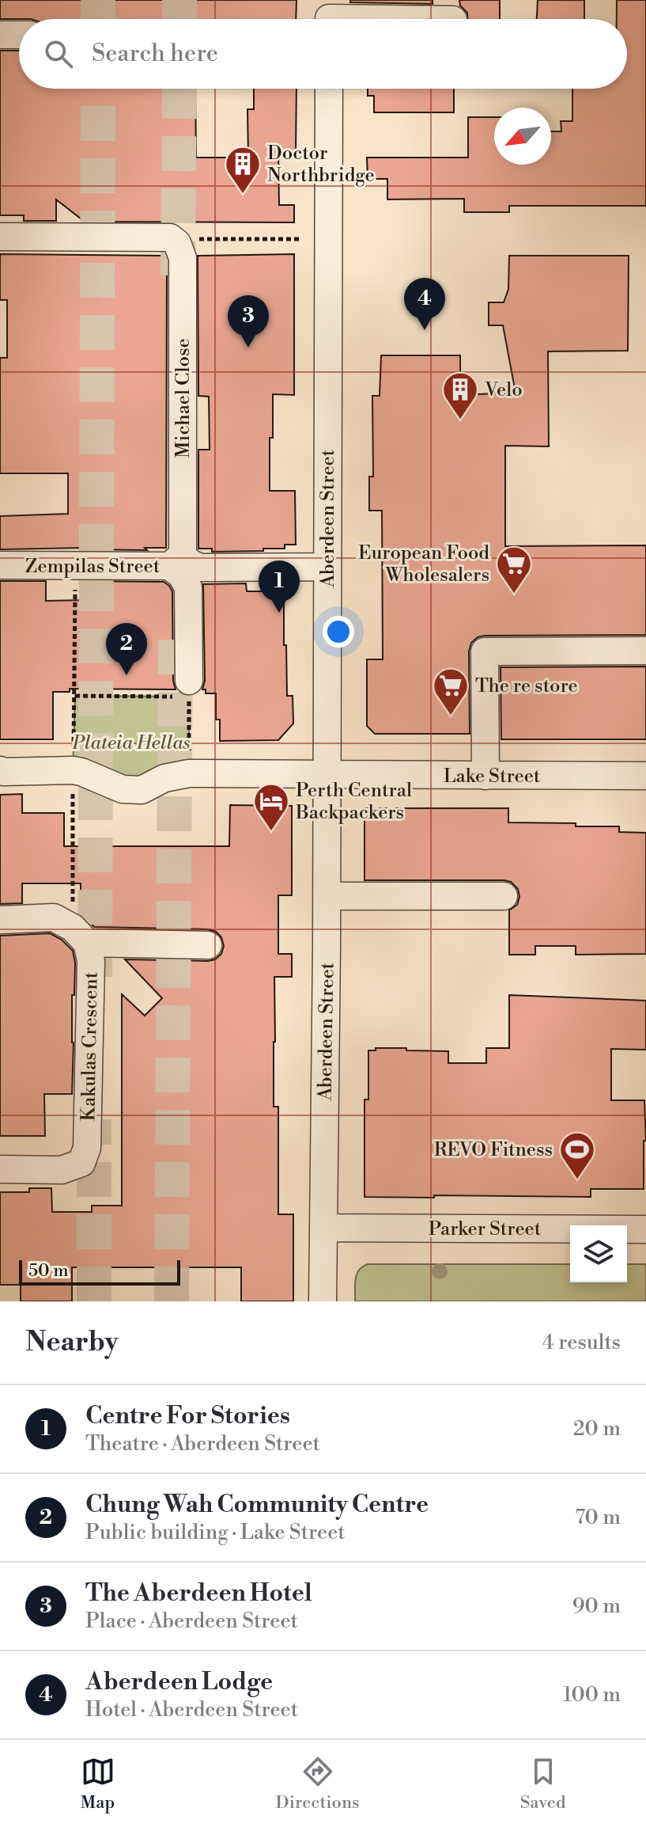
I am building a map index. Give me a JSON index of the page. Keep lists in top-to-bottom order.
{
  "streets": {
    "street": [
      "Michael Close",
      "Aberdeen Street",
      "Zempilas Street",
      "Lake Street",
      "Kakulas Crescent",
      "Parker Street"
    ]
  },
  "crossings": [
    ["Michael Close", "Zempilas Street"],
    ["Aberdeen Street", "Zempilas Street"],
    ["Aberdeen Street", "Lake Street"],
    ["Aberdeen Street", "Parker Street"]
  ],
  "parks": ["Plateia Hellas"],
  "places": {
    "building": ["Doctor Northbridge", "Velo"],
    "supermarket": ["European Food Wholesalers", "The re store"],
    "hotel": ["Perth Central Backpackers"],
    "sports": ["REVO Fitness"]
  },
  "scale_bar": "50 m",
  "north": "bottom left",
  "page": {
    "search": "Search here",
    "pins": [
      "4",
      "3",
      "1",
      "2"
    ],
    "scale": "50 m",
    "heading": ["Nearby", "4 results"],
    "list": [
      {
        "mark": "1",
        "name": "Centre For Stories",
        "note": "Theatre · Aberdeen Street",
        "value": "20 m"
      },
      {
        "mark": "2",
        "name": "Chung Wah Community Centre",
        "note": "Public building · Lake Street",
        "value": "70 m"
      },
      {
        "mark": "3",
        "name": "The Aberdeen Hotel",
        "note": "Place · Aberdeen Street",
        "value": "90 m"
      },
      {
        "mark": "4",
        "name": "Aberdeen Lodge",
        "note": "Hotel · Aberdeen Street",
        "value": "100 m"
      }
    ],
    "nav": ["Map", "Directions", "Saved"]
  }
}
